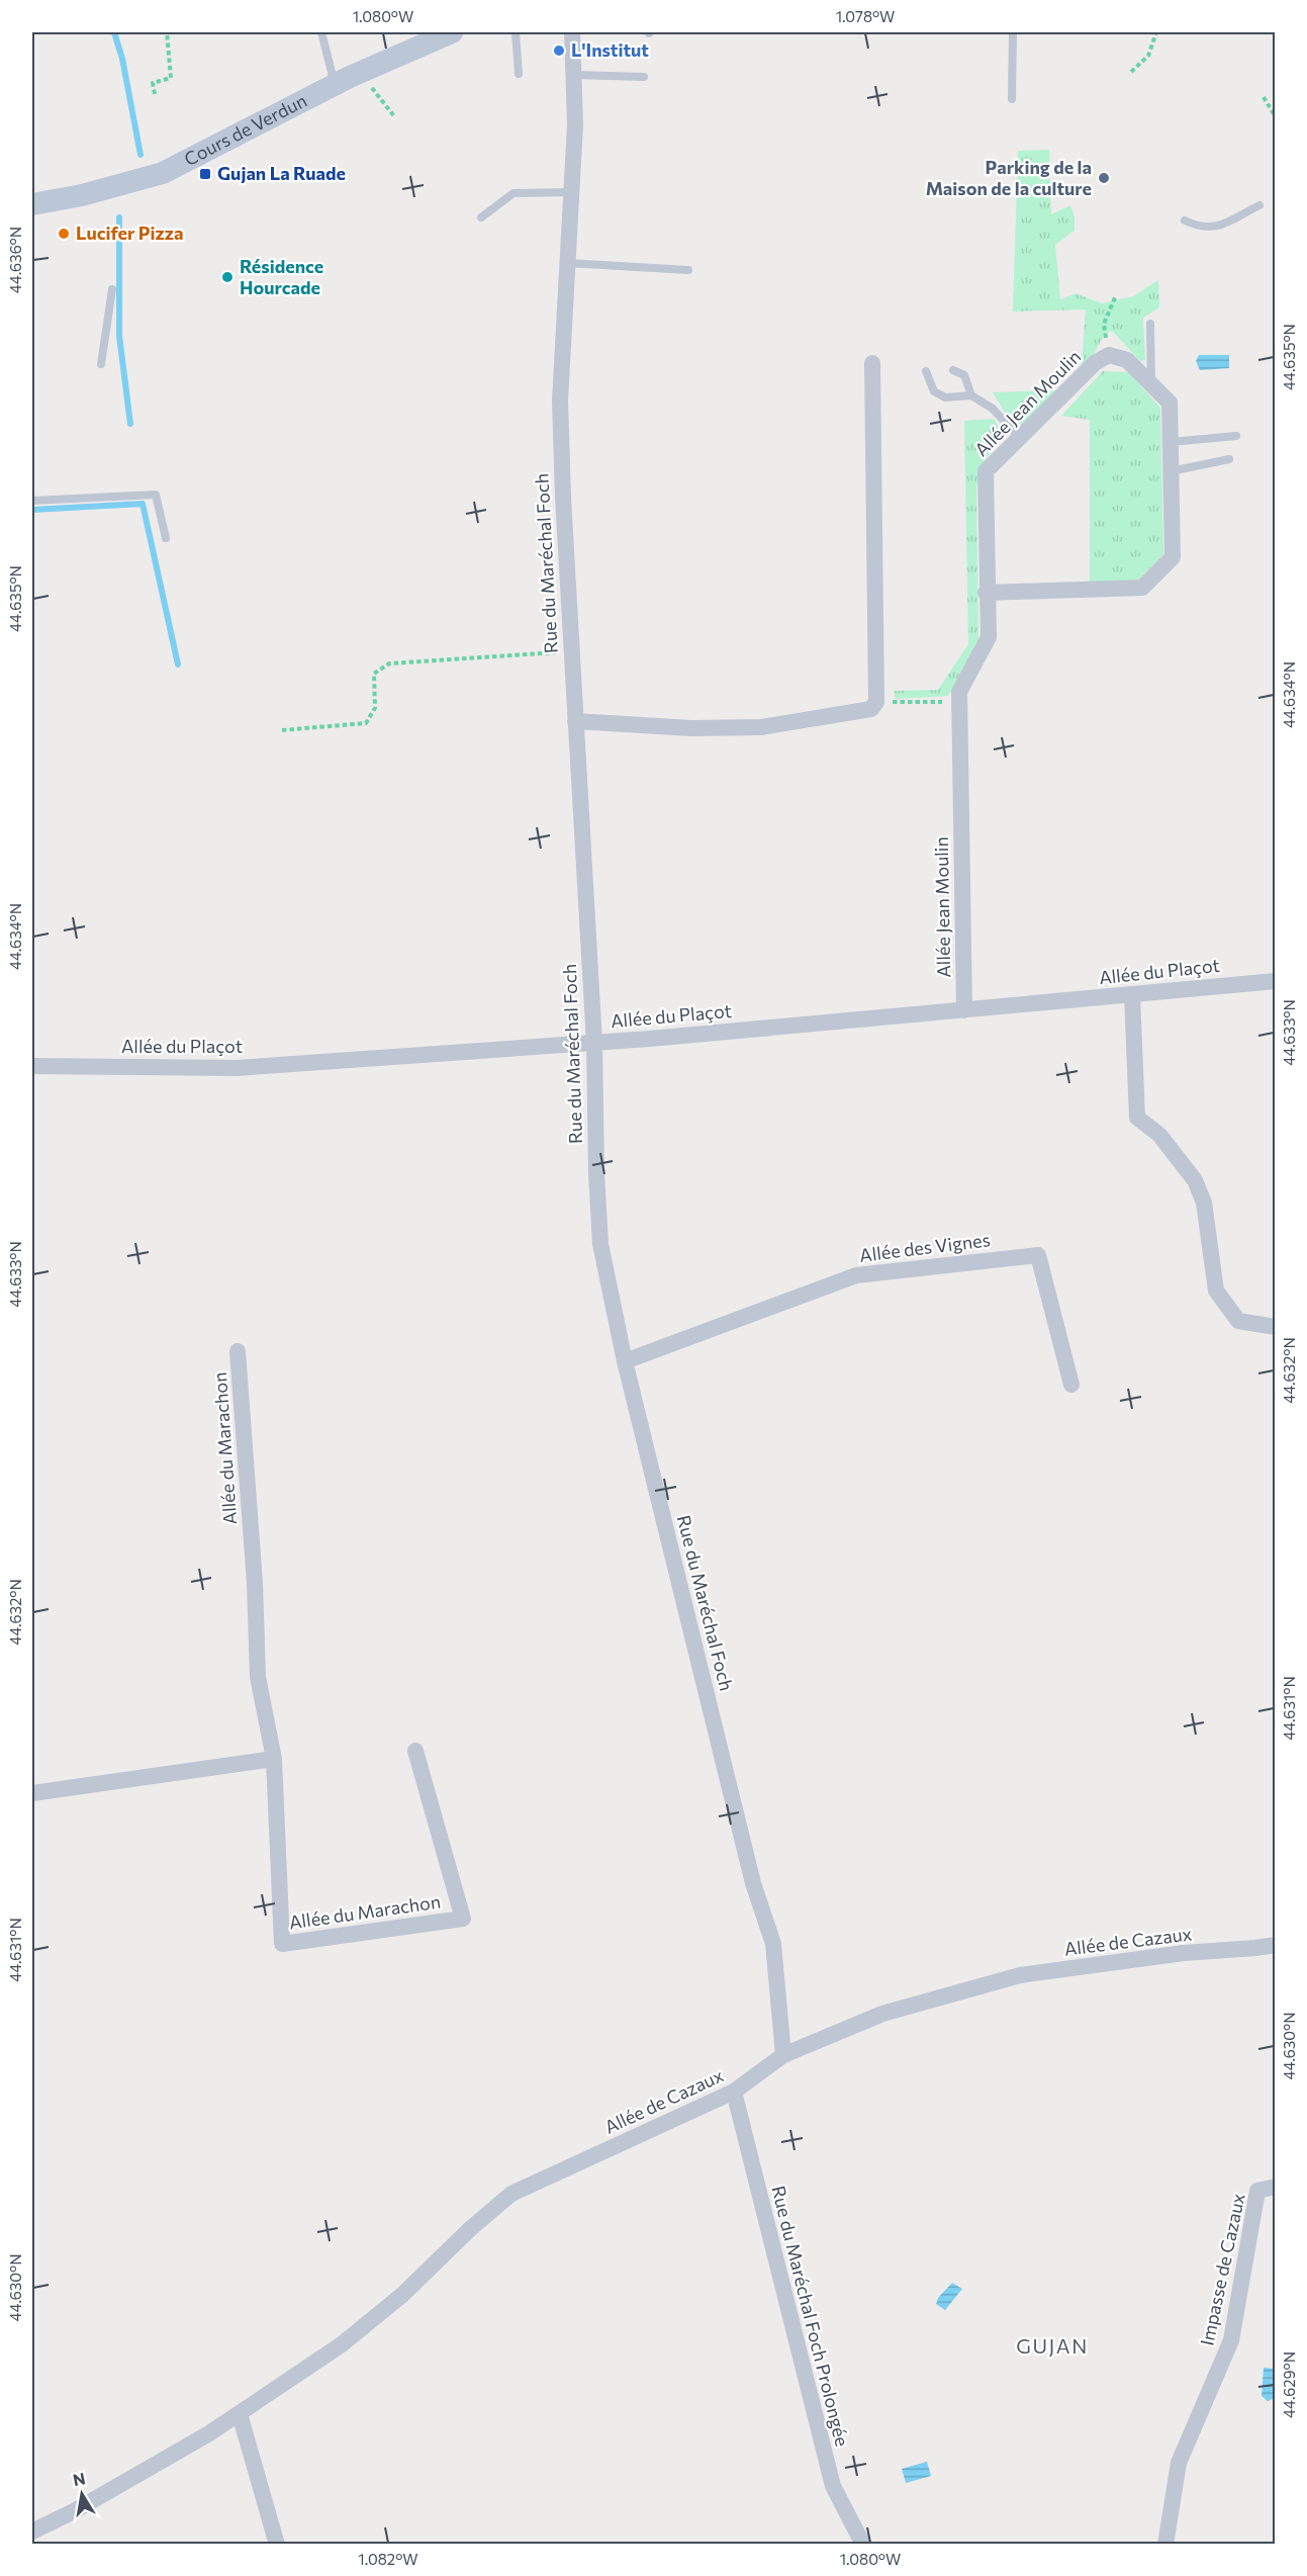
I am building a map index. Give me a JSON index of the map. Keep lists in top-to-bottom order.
{
  "streets": {
    "main road": ["Cours de Verdun"],
    "street": [
      "Allée Jean Moulin",
      "Rue du Maréchal Foch",
      "Allée du Plaçot",
      "Allée des Vignes",
      "Allée du Marachon",
      "Allée de Cazaux",
      "Impasse de Cazaux",
      "Rue du Maréchal Foch Prolongée"
    ]
  },
  "crossings": [
    ["Allée Jean Moulin", "Allée du Plaçot"],
    ["Rue du Maréchal Foch", "Allée du Plaçot"],
    ["Rue du Maréchal Foch", "Allée des Vignes"],
    ["Rue du Maréchal Foch", "Allée de Cazaux"],
    ["Allée de Cazaux", "Rue du Maréchal Foch Prolongée"]
  ],
  "districts": ["GUJAN"],
  "places": {
    "other": [
      "L'Institut",
      "Parking de la Maison de la culture",
      "Lucifer Pizza",
      "Résidence Hourcade"
    ],
    "transit": ["Gujan La Ruade"]
  },
  "north": "top",
  "coordinates": [
    "1.080°W",
    "1.078°W",
    "44.636°N",
    "44.635°N",
    "44.634°N",
    "44.633°N",
    "44.632°N",
    "44.631°N",
    "44.630°N",
    "44.629°N",
    "1.082°W"
  ]
}
